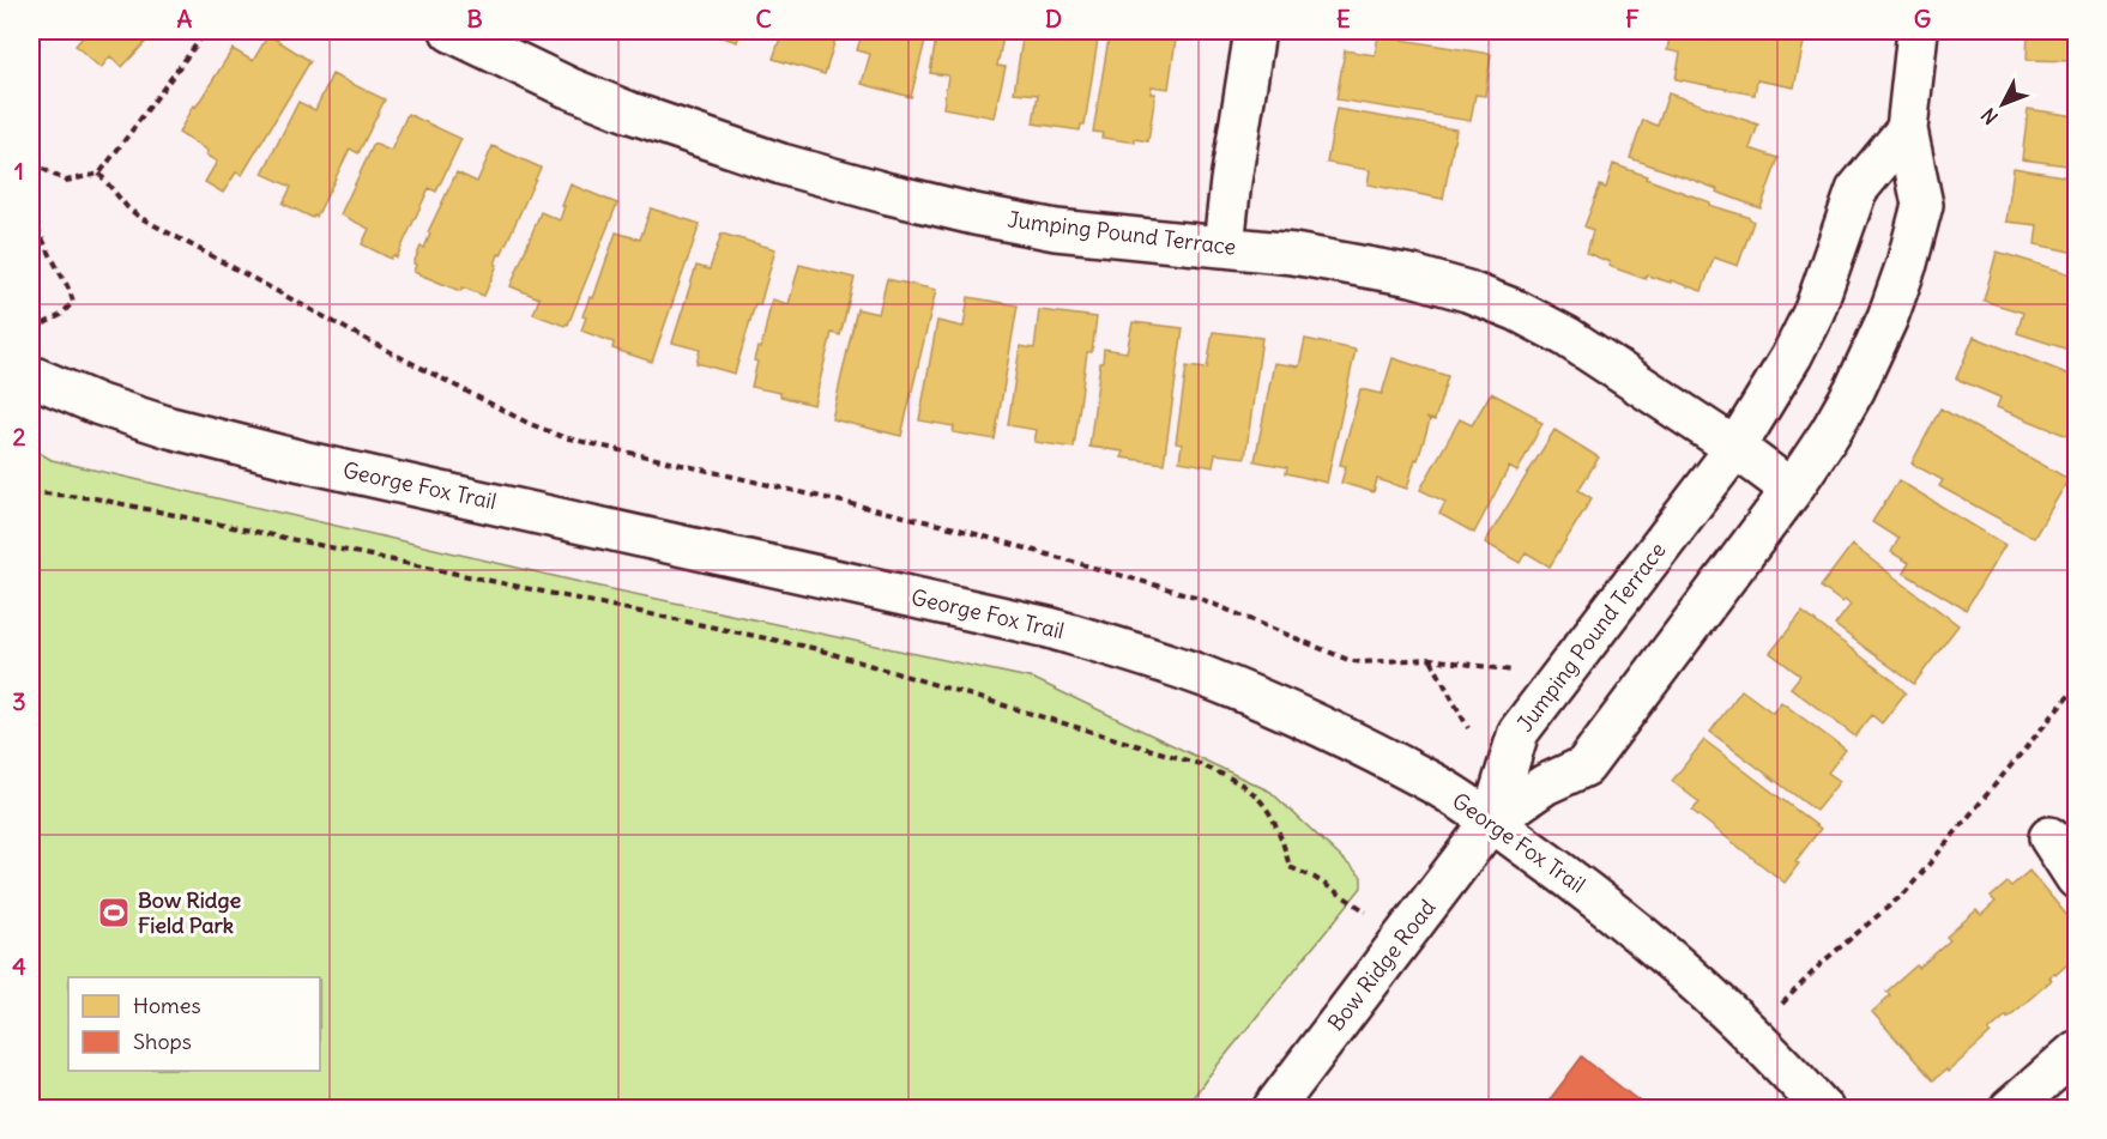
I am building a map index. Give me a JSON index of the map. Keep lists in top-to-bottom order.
{
  "streets": {
    "street": ["Jumping Pound Terrace", "George Fox Trail", "Bow Ridge Road"]
  },
  "crossings": [
    ["Jumping Pound Terrace", "George Fox Trail"],
    ["Jumping Pound Terrace", "Bow Ridge Road"],
    ["George Fox Trail", "Bow Ridge Road"]
  ],
  "places": {
    "sports": ["Bow Ridge Field Park"]
  },
  "legend": ["Homes", "Shops"],
  "north": "bottom left",
  "grid": {
    "columns": [
      "A",
      "B",
      "C",
      "D",
      "E",
      "F",
      "G"
    ],
    "rows": [
      "1",
      "2",
      "3",
      "4"
    ]
  }
}
